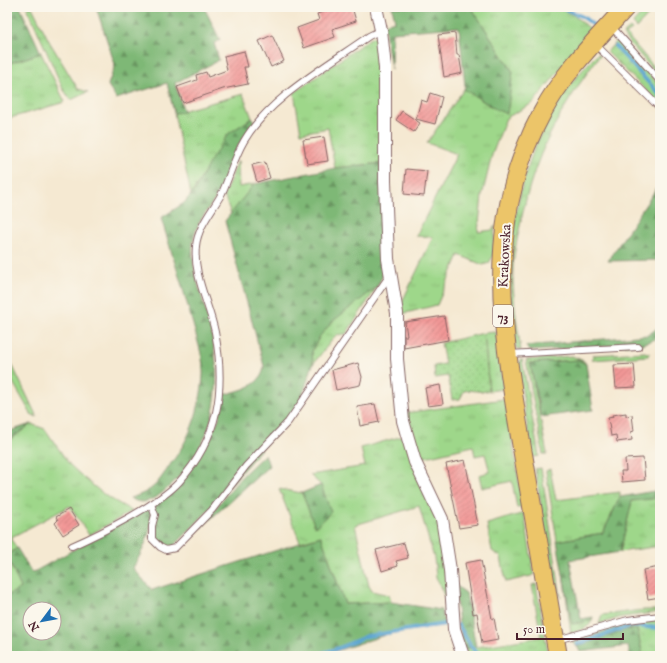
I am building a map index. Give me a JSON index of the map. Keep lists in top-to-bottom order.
{
  "streets": {
    "main road": ["Krakowska", "73"]
  },
  "scale_bar": "50 m",
  "north": "bottom left"
}
